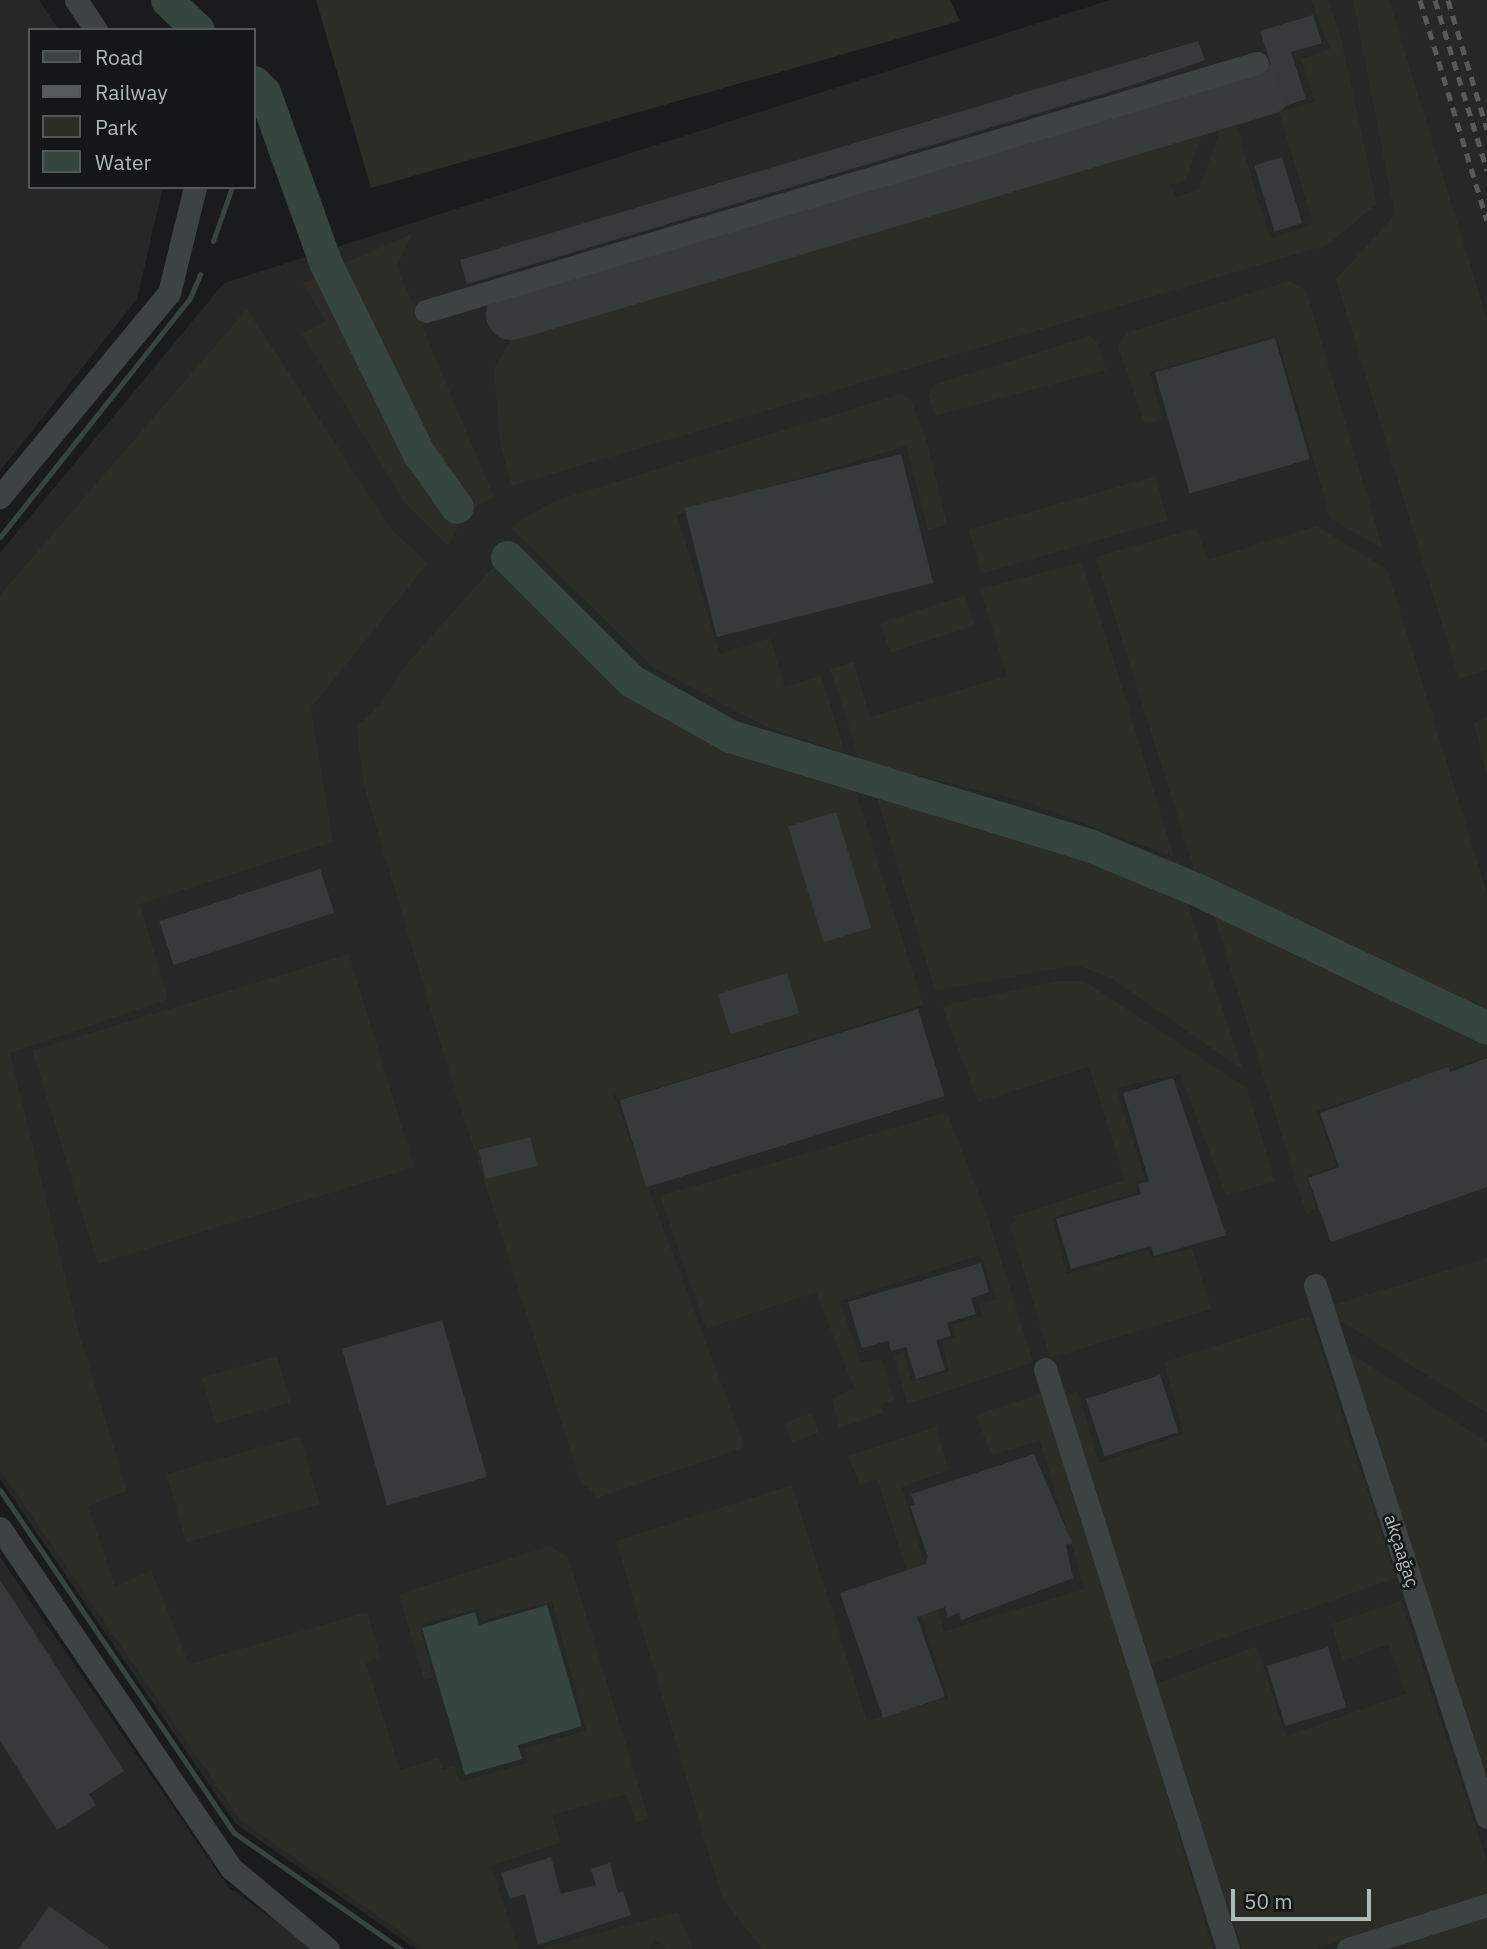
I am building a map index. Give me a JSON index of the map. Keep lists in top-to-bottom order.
{
  "streets": {
    "street": ["akçaağaç"]
  },
  "legend": [
    "Road",
    "Railway",
    "Park",
    "Water"
  ],
  "scale_bar": "50 m"
}
